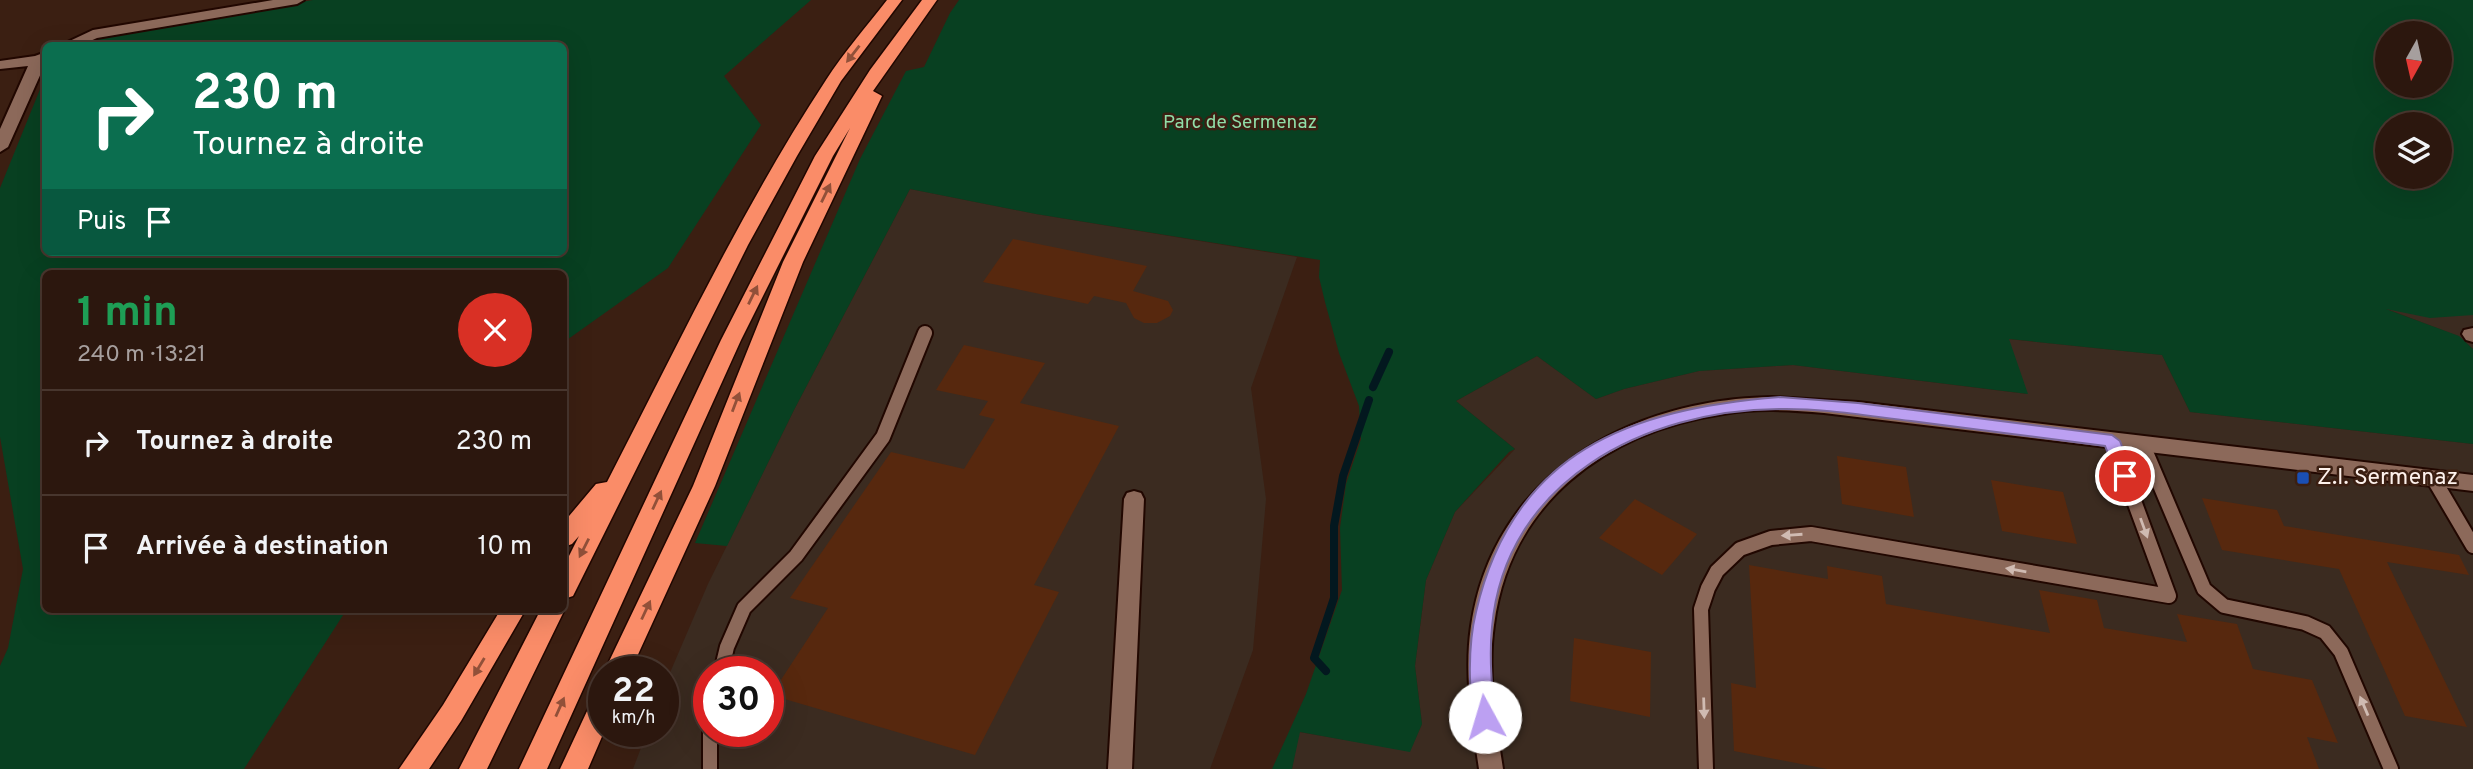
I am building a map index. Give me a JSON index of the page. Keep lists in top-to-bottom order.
{
  "parks": ["Parc de Sermenaz"],
  "places": {
    "transit": ["Z.I. Sermenaz"]
  },
  "north": "bottom",
  "page": {
    "turn": ["230 m", "Tournez à droite"],
    "then": "Puis",
    "heading": ["1 min", "240 m · 13:21"],
    "list": [
      {
        "name": "Tournez à droite",
        "value": "230 m"
      },
      {
        "name": "Arrivée à destination",
        "value": "10 m"
      }
    ],
    "speed": "22 km/h",
    "limit": "30"
  }
}
